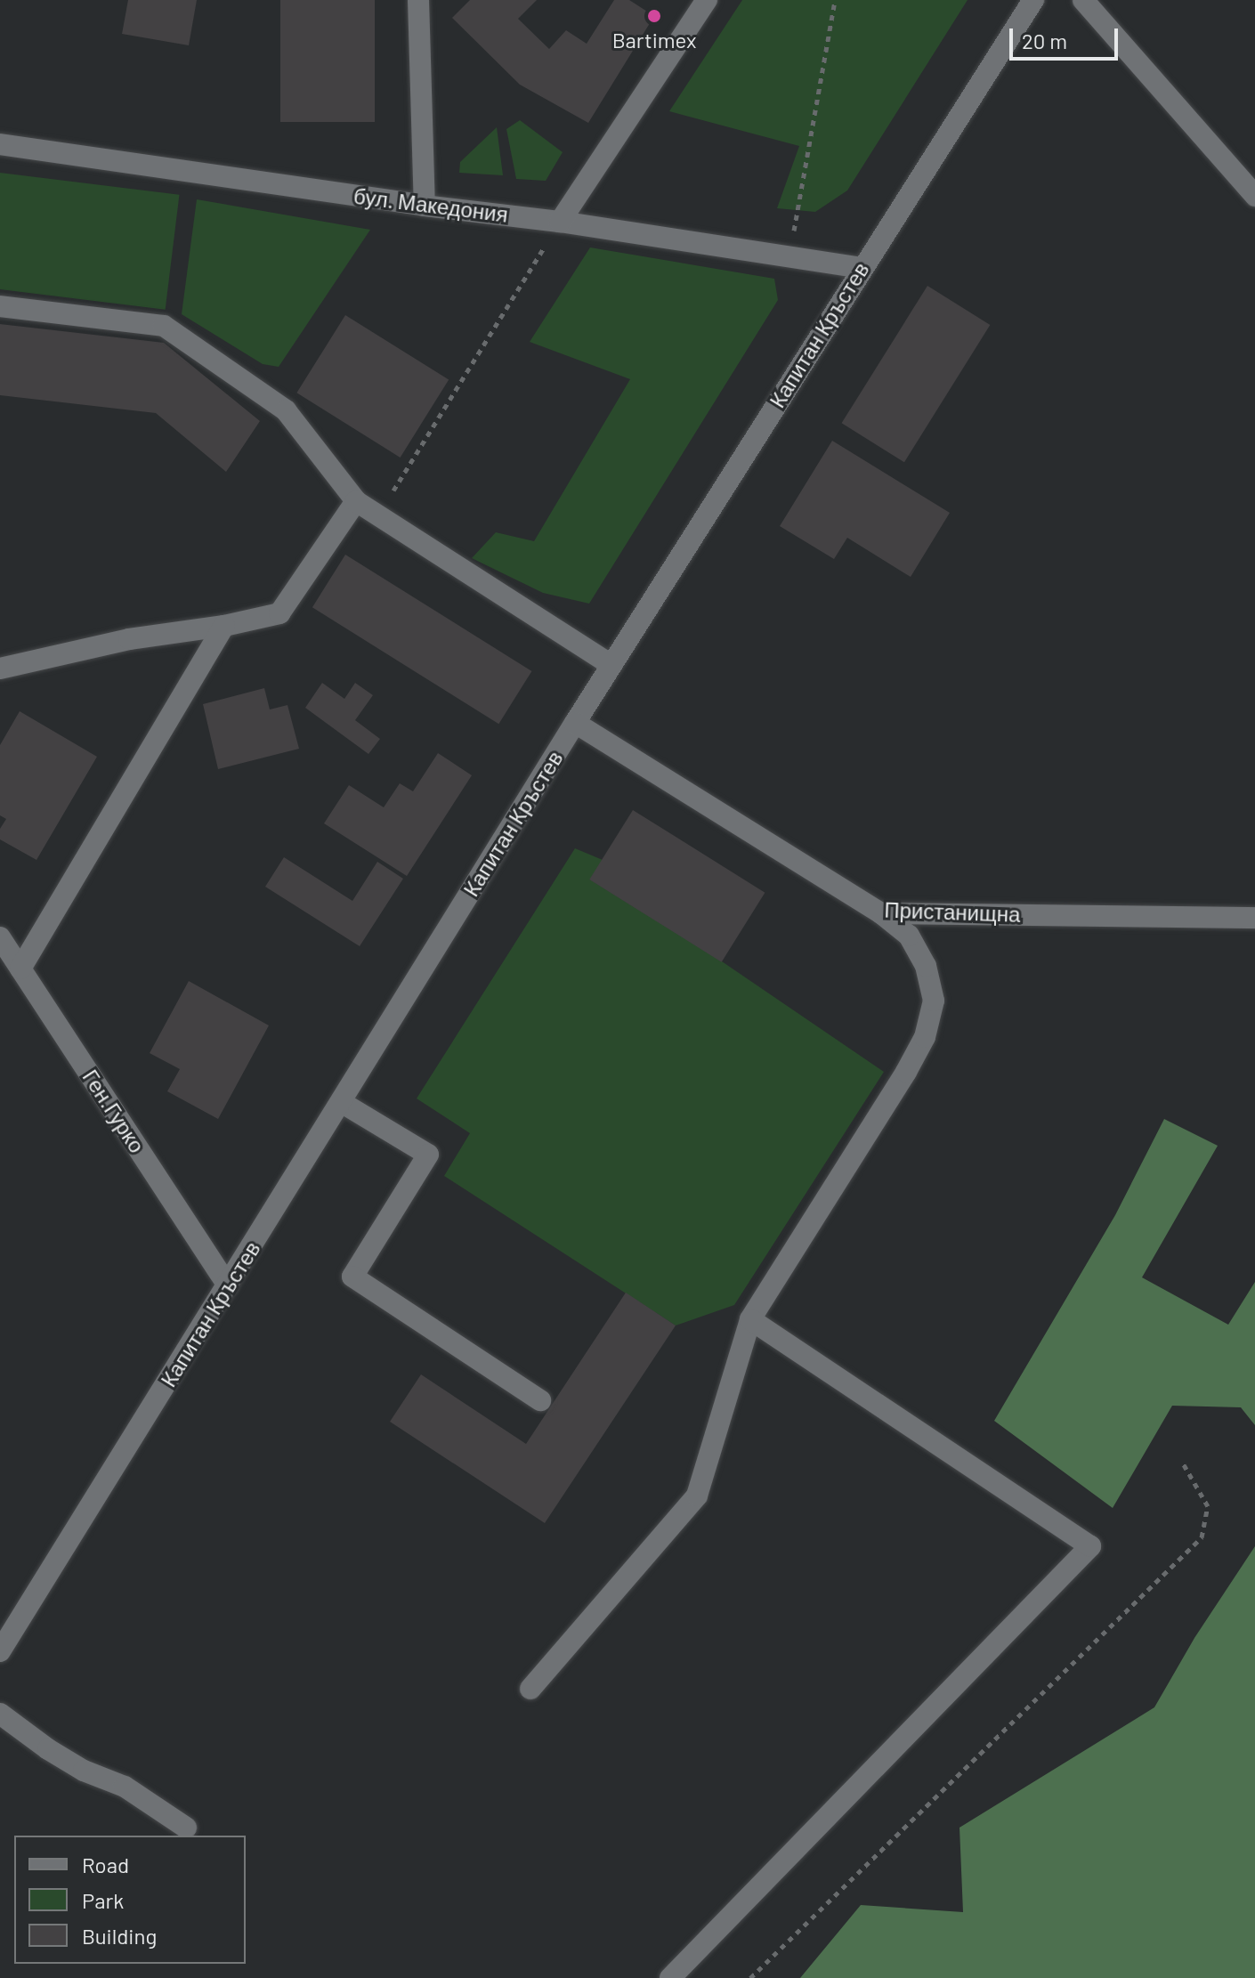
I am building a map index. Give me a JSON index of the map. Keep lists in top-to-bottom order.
{
  "streets": {
    "street": [
      "бул. Македония",
      "Капитан Кръстев",
      "Пристанищна",
      "Ген.Гурко"
    ]
  },
  "crossings": [
    ["бул. Македония", "Капитан Кръстев"],
    ["Капитан Кръстев", "Пристанищна"],
    ["Капитан Кръстев", "Ген.Гурко"]
  ],
  "places": ["Bartimex"],
  "legend": ["Road", "Park", "Building"],
  "scale_bar": "20 m"
}
